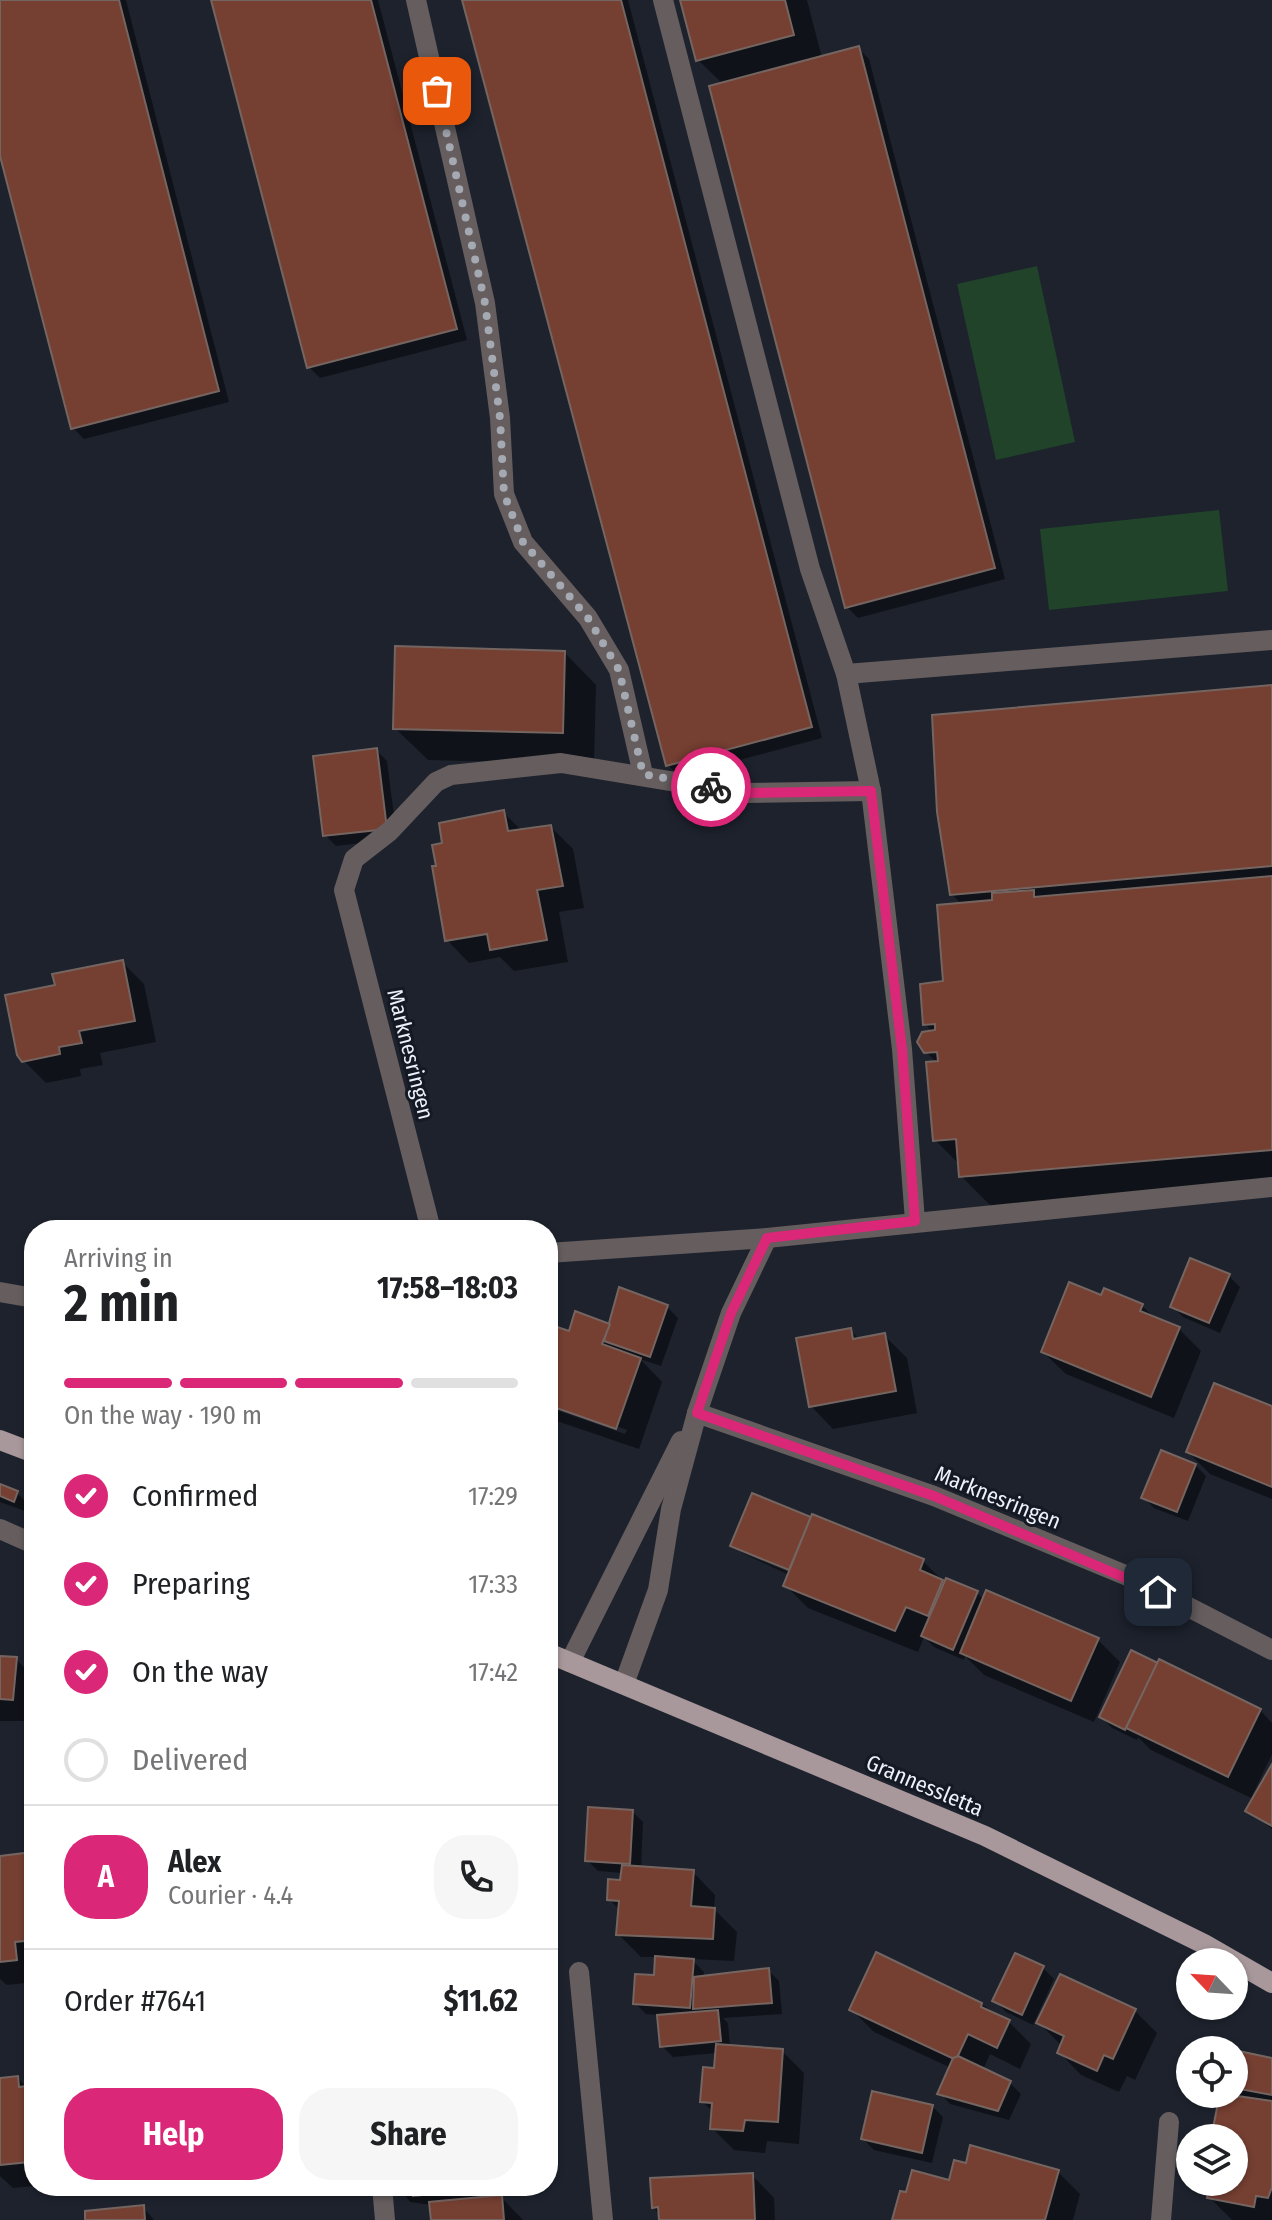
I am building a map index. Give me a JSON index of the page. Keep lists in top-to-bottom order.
{
  "streets": {
    "main road": ["Grannessletta"],
    "street": ["Marknesringen"]
  },
  "north": "top left",
  "page": {
    "heading": ["2 min", "Arriving in", "17:58–18:03"],
    "panel": [
      "Alex",
      "Courier · 4.4",
      "Order #7641",
      "$11.62"
    ],
    "bar": "On the way · 190 m",
    "list": [
      ["Confirmed", "17:29"],
      ["Preparing", "17:33"],
      ["On the way", "17:42"],
      "Delivered"
    ],
    "round": "A",
    "buttons": ["Help", "Share"]
  }
}
